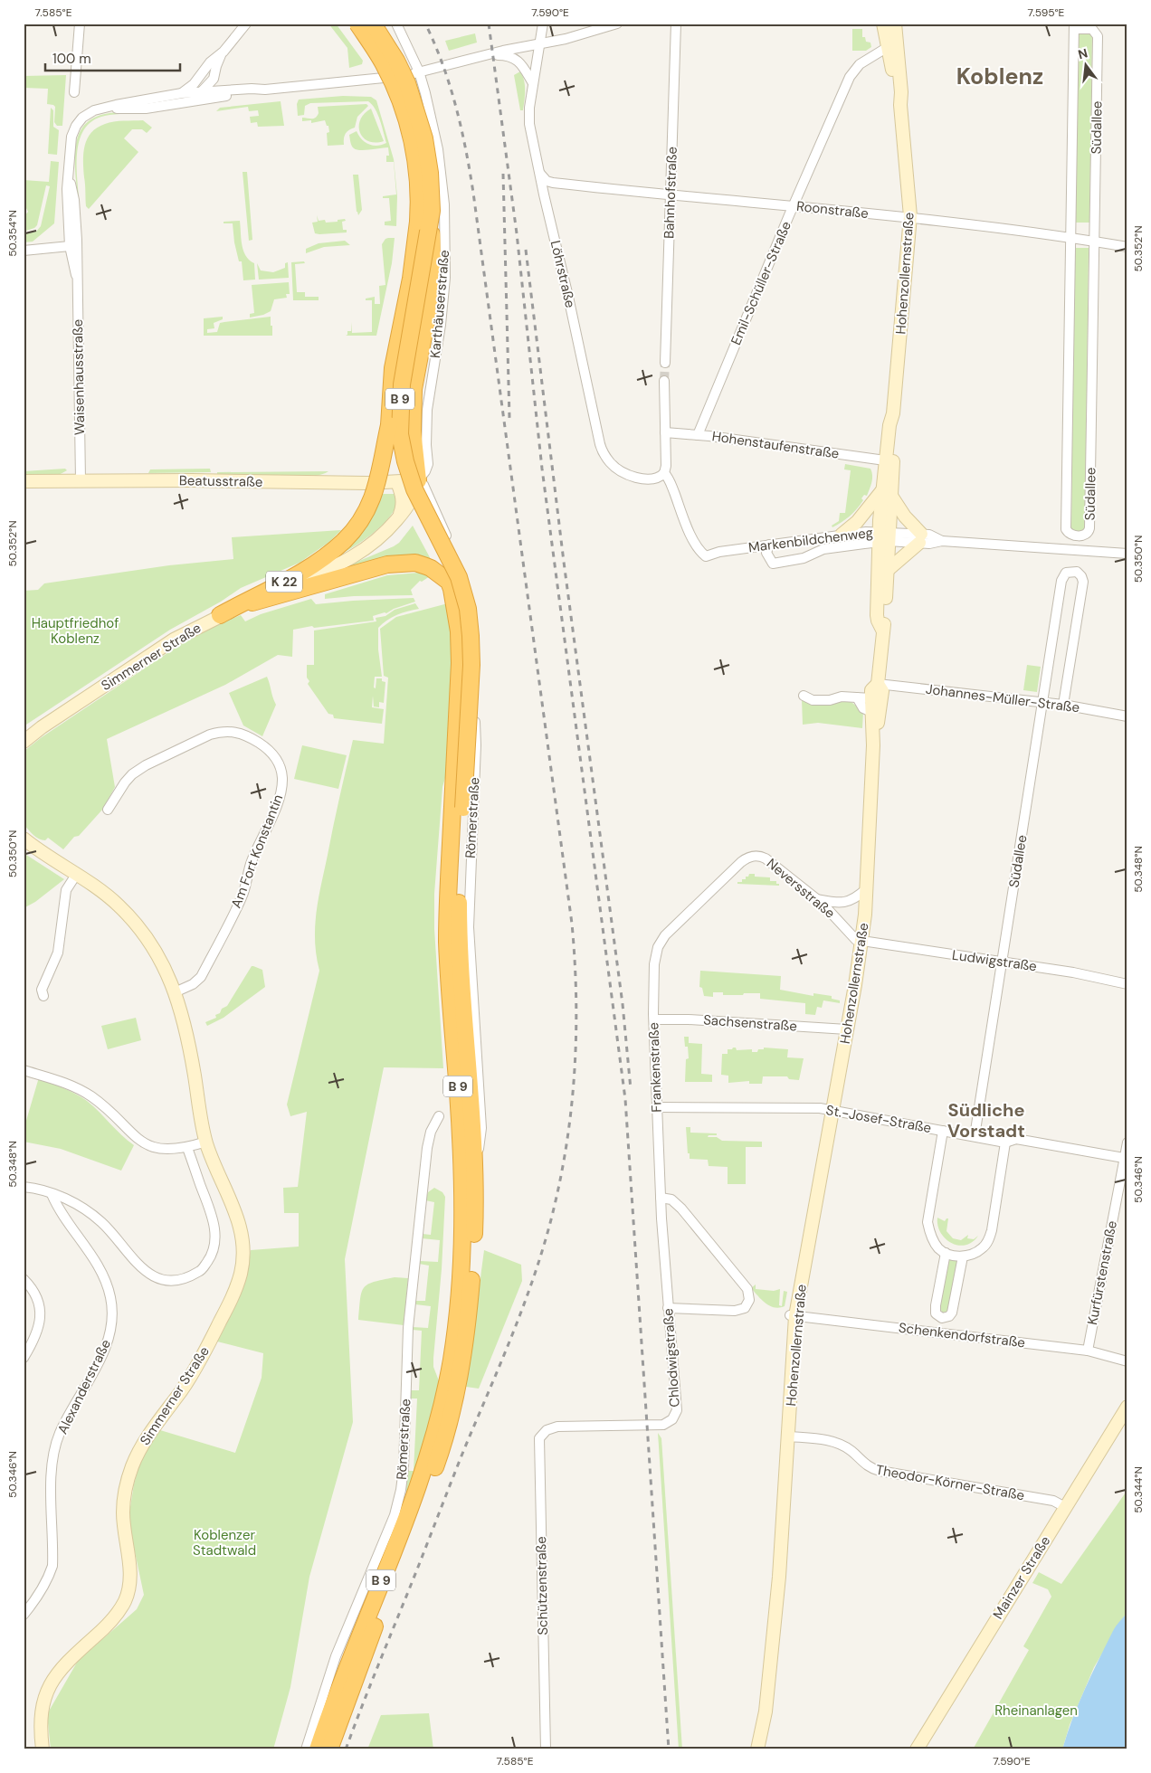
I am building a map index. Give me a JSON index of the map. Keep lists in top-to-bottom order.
{
  "streets": {
    "highway": ["B 9", "K 22"],
    "street": [
      "Südallee",
      "Bahnhofstraße",
      "Roonstraße",
      "Hohenzollernstraße",
      "Löhrstraße",
      "Emil-Schüller-Straße",
      "Karthäuserstraße",
      "Waisenhausstraße",
      "Hohenstaufenstraße",
      "Beatusstraße",
      "Markenbildchenweg",
      "Simmerner Straße",
      "Johannes-Müller-Straße",
      "Römerstraße",
      "Am Fort Konstantin",
      "Neversstraße",
      "Ludwigstraße",
      "Sachsenstraße",
      "Frankenstraße",
      "St.-Josef-Straße",
      "Kurfürstenstraße",
      "Schenkendorfstraße",
      "Chlodwigstraße",
      "Alexanderstraße",
      "Theodor-Körner-Straße",
      "Mainzer Straße",
      "Schützenstraße"
    ]
  },
  "crossings": [
    ["Südallee", "Roonstraße"],
    ["Südallee", "Johannes-Müller-Straße"],
    ["Südallee", "Ludwigstraße"],
    ["Südallee", "St.-Josef-Straße"],
    ["Bahnhofstraße", "Roonstraße"],
    ["Roonstraße", "Hohenzollernstraße"],
    ["Roonstraße", "Löhrstraße"],
    ["Roonstraße", "Emil-Schüller-Straße"],
    ["Hohenzollernstraße", "Emil-Schüller-Straße"],
    ["Hohenzollernstraße", "Hohenstaufenstraße"],
    ["Hohenzollernstraße", "Markenbildchenweg"],
    ["Hohenzollernstraße", "Johannes-Müller-Straße"],
    ["Hohenzollernstraße", "Neversstraße"],
    ["Hohenzollernstraße", "Ludwigstraße"],
    ["Hohenzollernstraße", "Sachsenstraße"],
    ["Hohenzollernstraße", "St.-Josef-Straße"],
    ["Hohenzollernstraße", "Schenkendorfstraße"],
    ["Hohenzollernstraße", "Theodor-Körner-Straße"],
    ["Löhrstraße", "Markenbildchenweg"],
    ["Emil-Schüller-Straße", "Hohenstaufenstraße"],
    ["Karthäuserstraße", "B 9"],
    ["Karthäuserstraße", "Beatusstraße"],
    ["Karthäuserstraße", "Simmerner Straße"],
    ["Karthäuserstraße", "Römerstraße"],
    ["Waisenhausstraße", "Beatusstraße"],
    ["B 9", "Beatusstraße"],
    ["B 9", "K 22"],
    ["B 9", "Simmerner Straße"],
    ["B 9", "Römerstraße"],
    ["Beatusstraße", "Simmerner Straße"],
    ["Beatusstraße", "Römerstraße"],
    ["K 22", "Simmerner Straße"],
    ["Simmerner Straße", "Römerstraße"],
    ["Simmerner Straße", "Am Fort Konstantin"],
    ["Neversstraße", "Ludwigstraße"],
    ["Neversstraße", "Frankenstraße"],
    ["Sachsenstraße", "Frankenstraße"],
    ["Frankenstraße", "St.-Josef-Straße"],
    ["Frankenstraße", "Chlodwigstraße"],
    ["St.-Josef-Straße", "Kurfürstenstraße"],
    ["Kurfürstenstraße", "Schenkendorfstraße"],
    ["Chlodwigstraße", "Schützenstraße"],
    ["Theodor-Körner-Straße", "Mainzer Straße"]
  ],
  "districts": ["Koblenz", "Südliche Vorstadt"],
  "parks": ["Hauptfriedhof Koblenz", "Koblenzer Stadtwald", "Rheinanlagen"],
  "scale_bar": "100 m",
  "north": "top",
  "coordinates": [
    "7.585°E",
    "7.590°E",
    "7.595°E",
    "50.354°N",
    "50.352°N",
    "50.350°N",
    "50.348°N",
    "50.346°N",
    "50.344°N"
  ]
}
